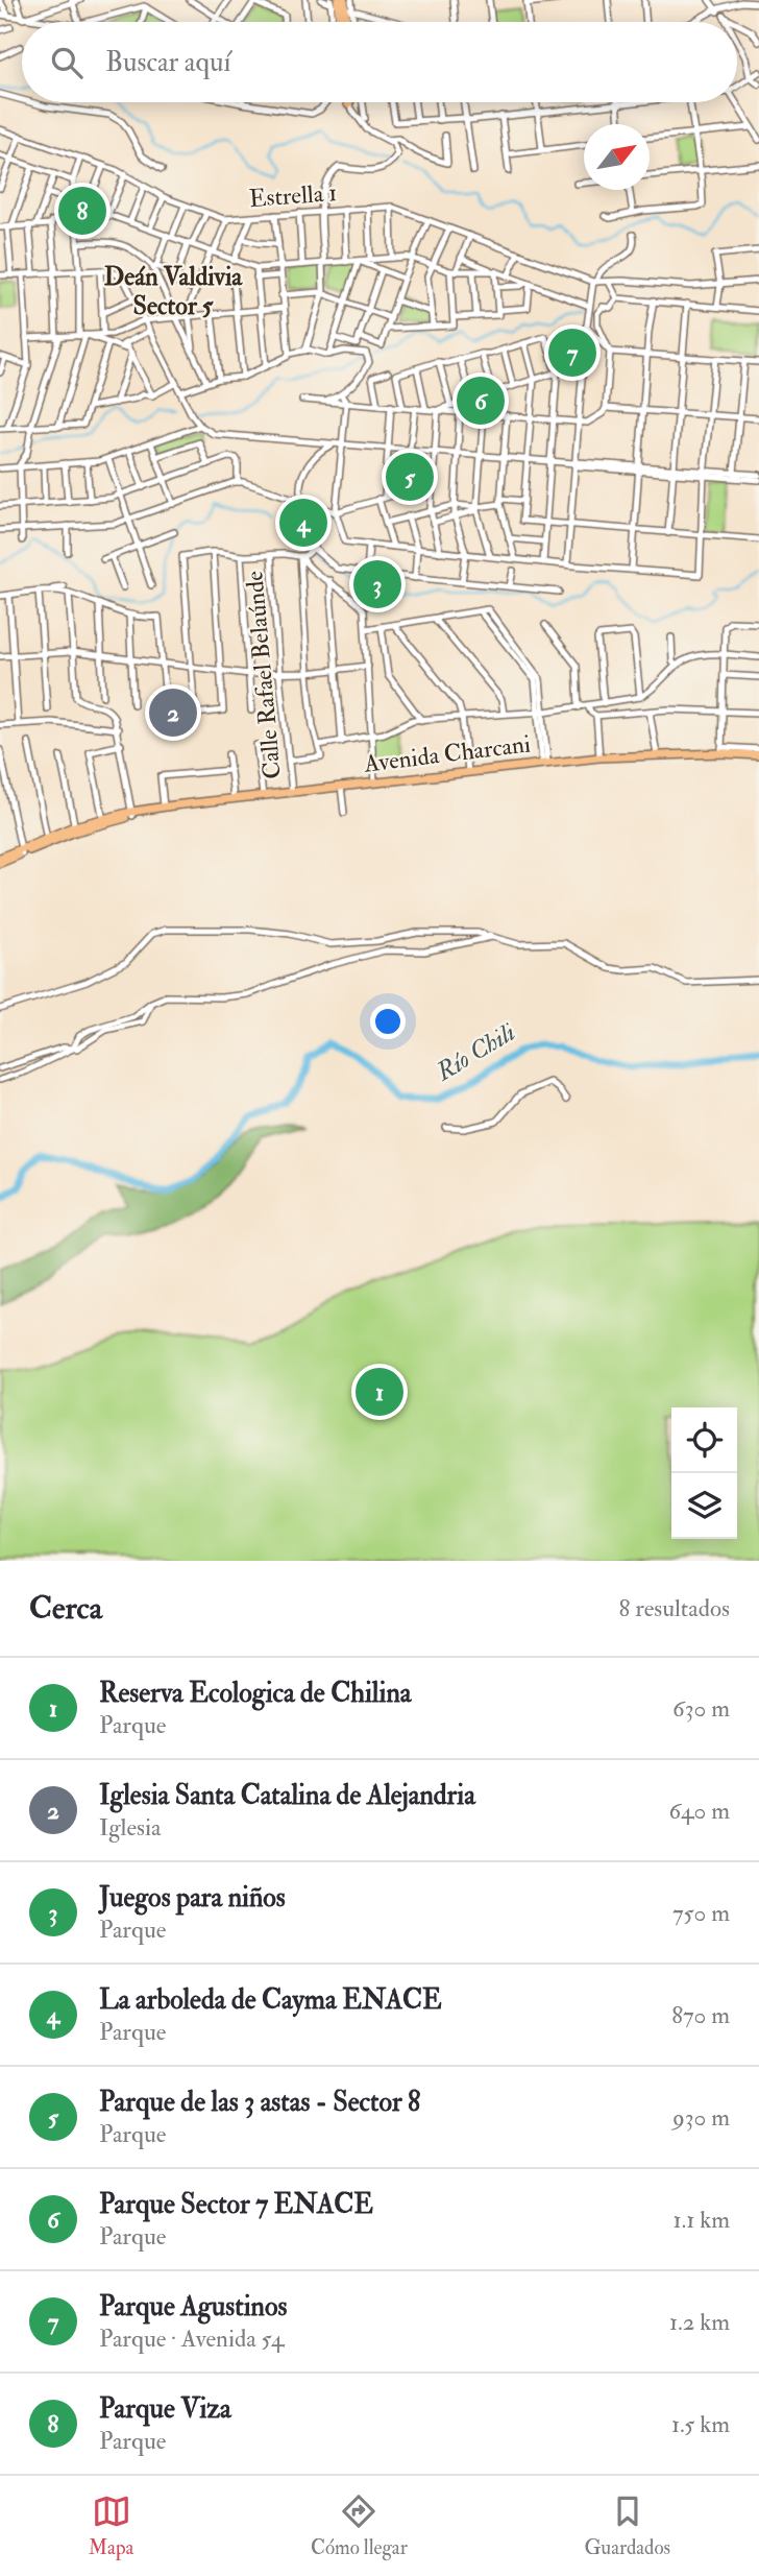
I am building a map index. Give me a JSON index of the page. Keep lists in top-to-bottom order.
{
  "streets": {
    "main road": ["Avenida Charcani"],
    "street": ["Estrella 1", "Calle Rafael Belaúnde"]
  },
  "crossings": [
    ["Calle Rafael Belaúnde", "Avenida Charcani"]
  ],
  "districts": ["Deán Valdivia Sector 5"],
  "water": ["Río Chili"],
  "north": "top right",
  "page": {
    "search": "Buscar aquí",
    "pins": [
      "8",
      "7",
      "6",
      "5",
      "4",
      "3",
      "2",
      "1"
    ],
    "heading": ["Cerca", "8 resultados"],
    "list": [
      {
        "mark": "1",
        "name": "Reserva Ecologica de Chilina",
        "note": "Parque",
        "value": "630 m"
      },
      {
        "mark": "2",
        "name": "Iglesia Santa Catalina de Alejandria",
        "note": "Iglesia",
        "value": "640 m"
      },
      {
        "mark": "3",
        "name": "Juegos para niños",
        "note": "Parque",
        "value": "750 m"
      },
      {
        "mark": "4",
        "name": "La arboleda de Cayma ENACE",
        "note": "Parque",
        "value": "870 m"
      },
      {
        "mark": "5",
        "name": "Parque de las 3 astas - Sector 8",
        "note": "Parque",
        "value": "930 m"
      },
      {
        "mark": "6",
        "name": "Parque Sector 7 ENACE",
        "note": "Parque",
        "value": "1.1 km"
      },
      {
        "mark": "7",
        "name": "Parque Agustinos",
        "note": "Parque · Avenida 54",
        "value": "1.2 km"
      },
      {
        "mark": "8",
        "name": "Parque Viza",
        "note": "Parque",
        "value": "1.5 km"
      }
    ],
    "nav": ["Mapa", "Cómo llegar", "Guardados"]
  }
}
